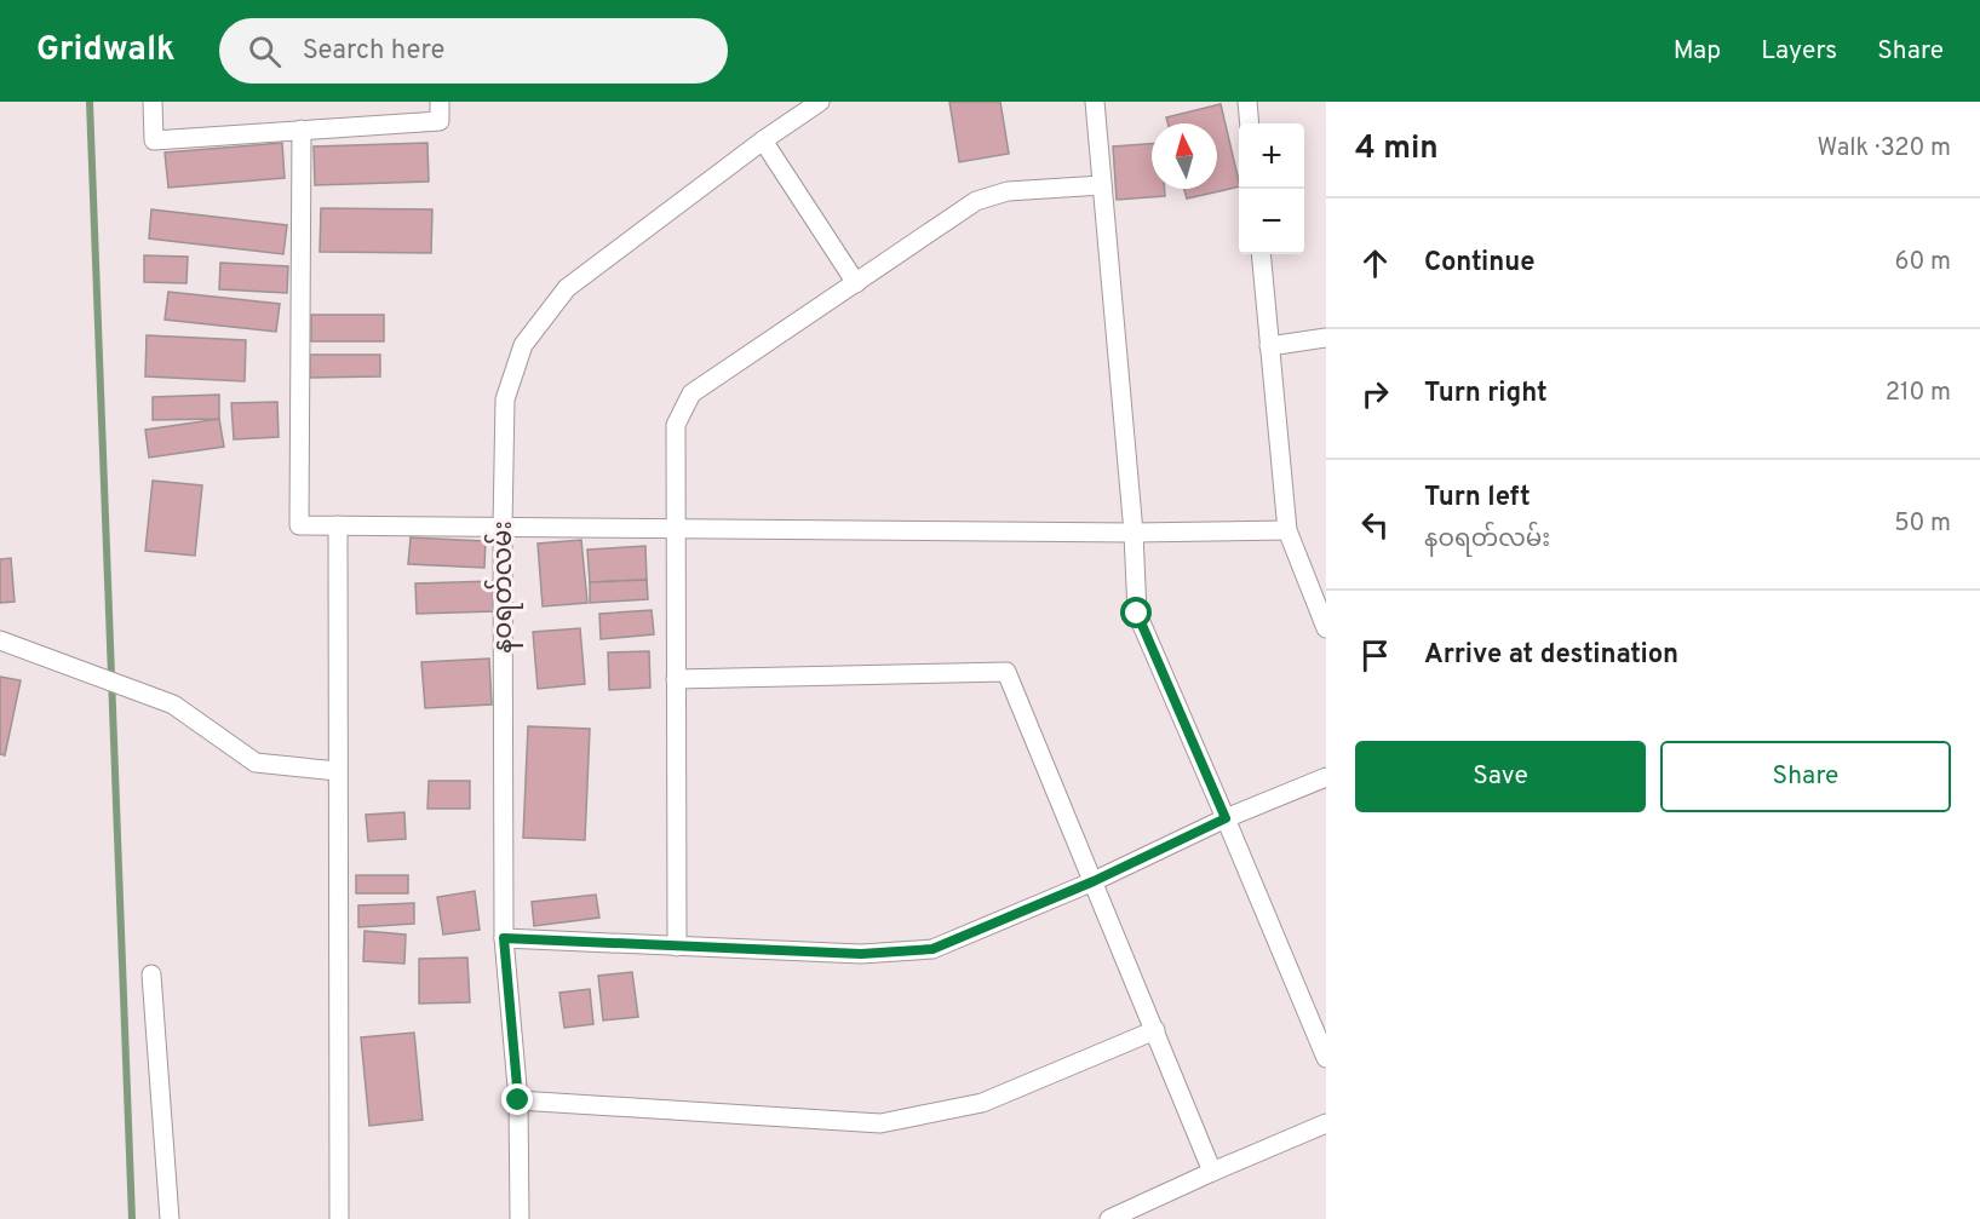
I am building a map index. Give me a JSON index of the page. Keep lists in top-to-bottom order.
{
  "streets": {
    "street": ["နဝရတ်လမ်း"]
  },
  "north": "top",
  "page": {
    "header": "Gridwalk",
    "search": "Search here",
    "nav": ["Map", "Layers", "Share"],
    "heading": ["4 min", "Walk · 320 m"],
    "map_buttons": ["+", "−"],
    "list": [
      ["Continue", "60 m"],
      ["Turn right", "210 m"],
      ["Turn left", "နဝရတ်လမ်း", "50 m"],
      "Arrive at destination"
    ],
    "buttons": ["Save", "Share"]
  }
}
